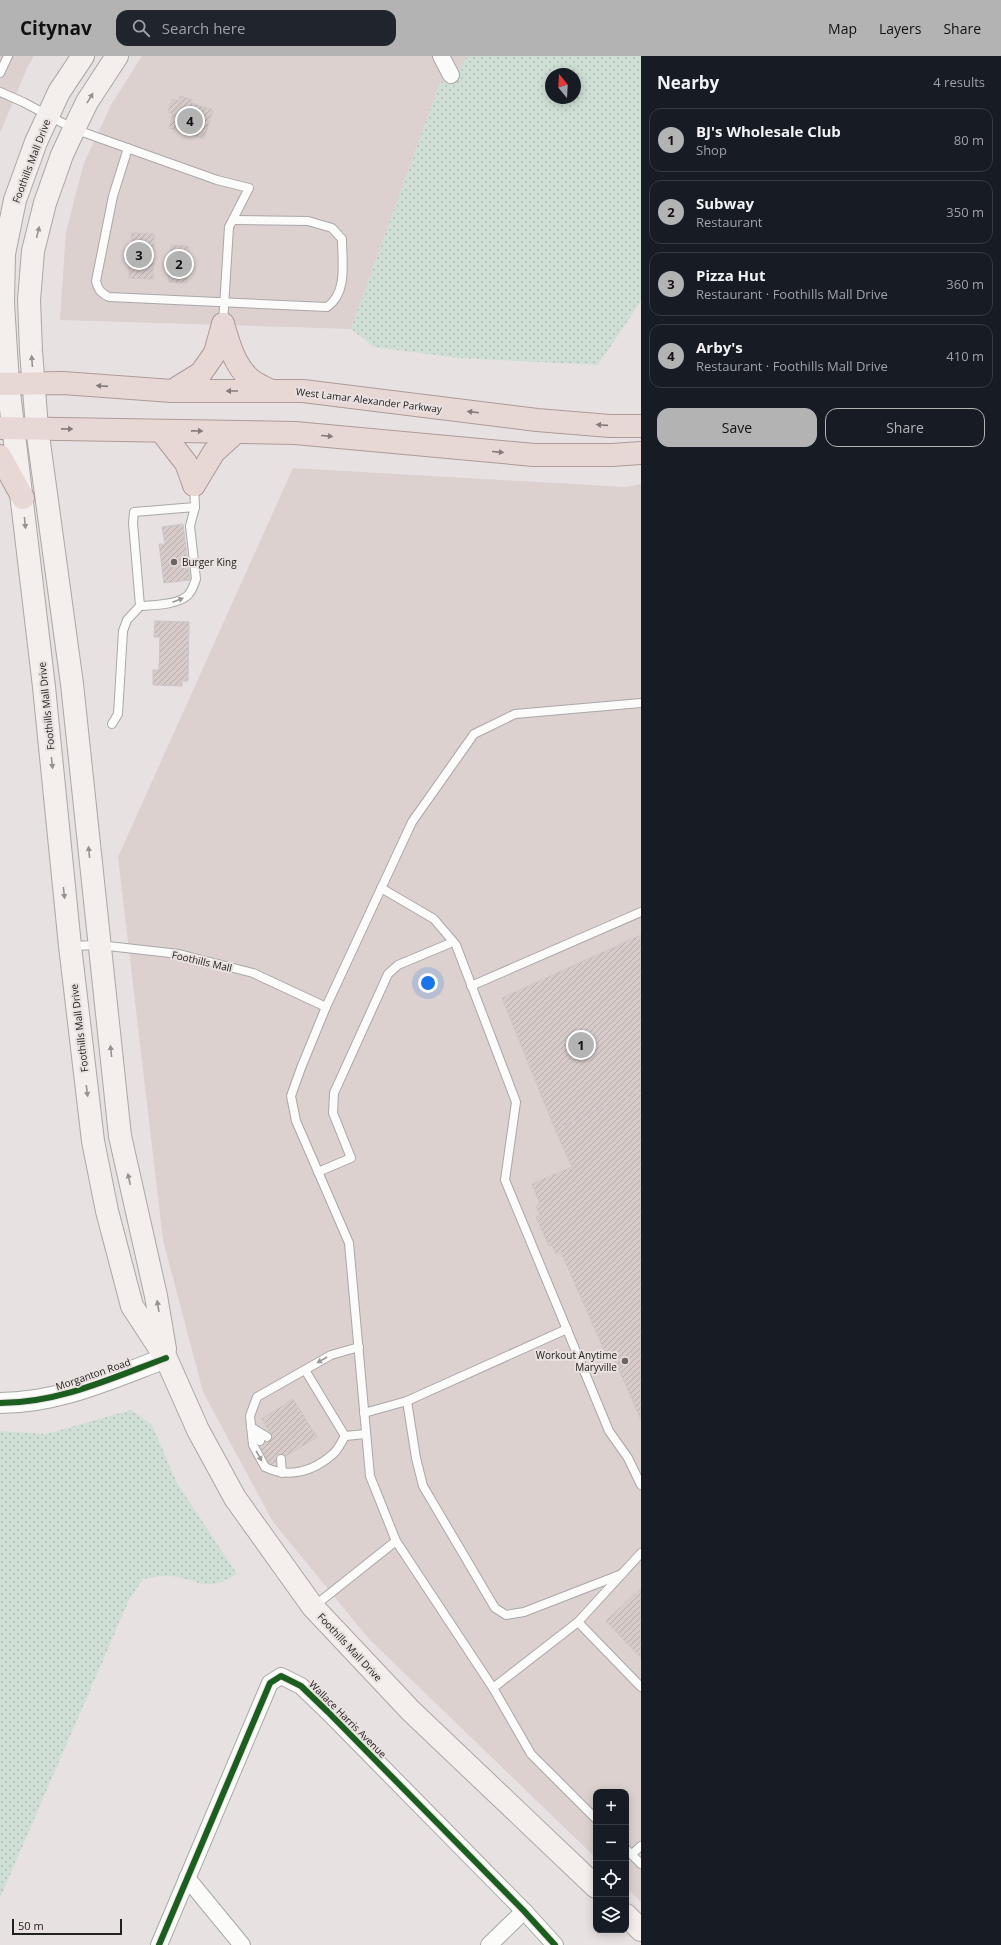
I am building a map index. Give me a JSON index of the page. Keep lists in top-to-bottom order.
{
  "streets": {
    "highway": ["West Lamar Alexander Parkway"],
    "main road": ["Foothills Mall Drive"],
    "street": ["Morganton Road", "Wallace Harris Avenue"],
    "lane": ["Foothills Mall"]
  },
  "crossings": [
    ["Foothills Mall Drive", "West Lamar Alexander Parkway"],
    ["Foothills Mall Drive", "Foothills Mall"],
    ["Foothills Mall Drive", "Morganton Road"]
  ],
  "places": ["Burger King", "Workout Anytime Maryville"],
  "scale_bar": "50 m",
  "north": "top",
  "page": {
    "header": "Citynav",
    "search": "Search here",
    "nav": ["Map", "Layers", "Share"],
    "heading": ["Nearby", "4 results"],
    "pins": [
      "4",
      "3",
      "2",
      "1"
    ],
    "list": [
      {
        "mark": "1",
        "name": "BJ's Wholesale Club",
        "note": "Shop",
        "value": "80 m"
      },
      {
        "mark": "2",
        "name": "Subway",
        "note": "Restaurant",
        "value": "350 m"
      },
      {
        "mark": "3",
        "name": "Pizza Hut",
        "note": "Restaurant · Foothills Mall Drive",
        "value": "360 m"
      },
      {
        "mark": "4",
        "name": "Arby's",
        "note": "Restaurant · Foothills Mall Drive",
        "value": "410 m"
      }
    ],
    "buttons": ["Save", "Share"],
    "map_buttons": ["+", "−"],
    "scale": "50 m"
  }
}
